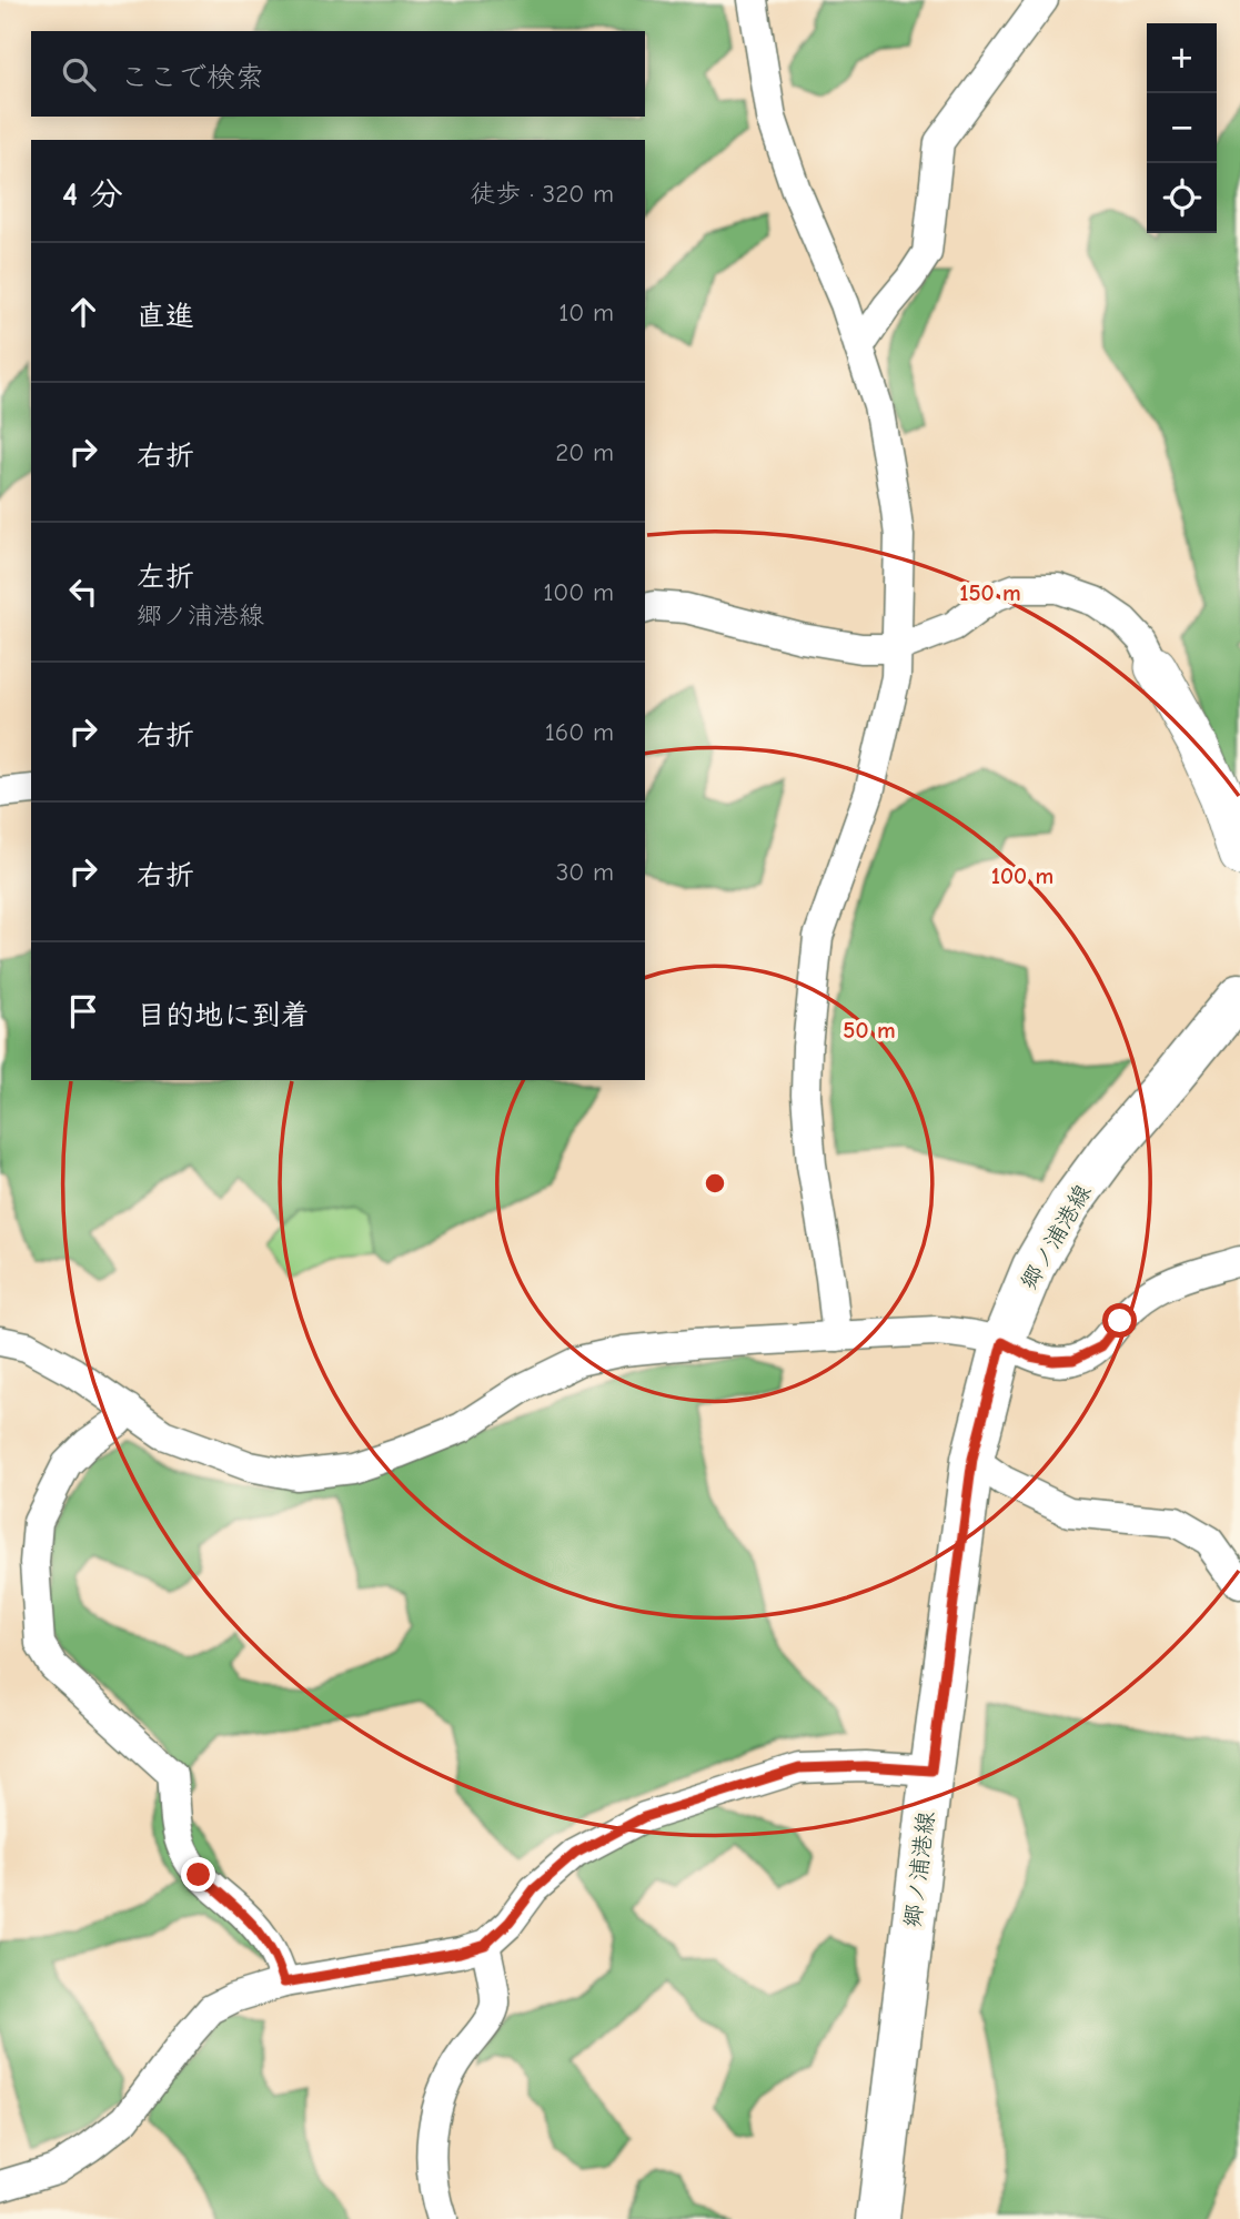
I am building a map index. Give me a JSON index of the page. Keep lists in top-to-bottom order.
{
  "streets": {
    "main road": ["郷ノ浦港線"]
  },
  "page": {
    "map_buttons": ["+", "−"],
    "search": "ここで検索",
    "heading": ["4 分", "徒歩 · 320 m"],
    "list": [
      ["直進", "10 m"],
      ["右折", "20 m"],
      ["左折", "郷ノ浦港線", "100 m"],
      ["右折", "160 m"],
      ["右折", "30 m"],
      "目的地に到着"
    ]
  },
  "rings": ["150 m", "100 m", "50 m"]
}
